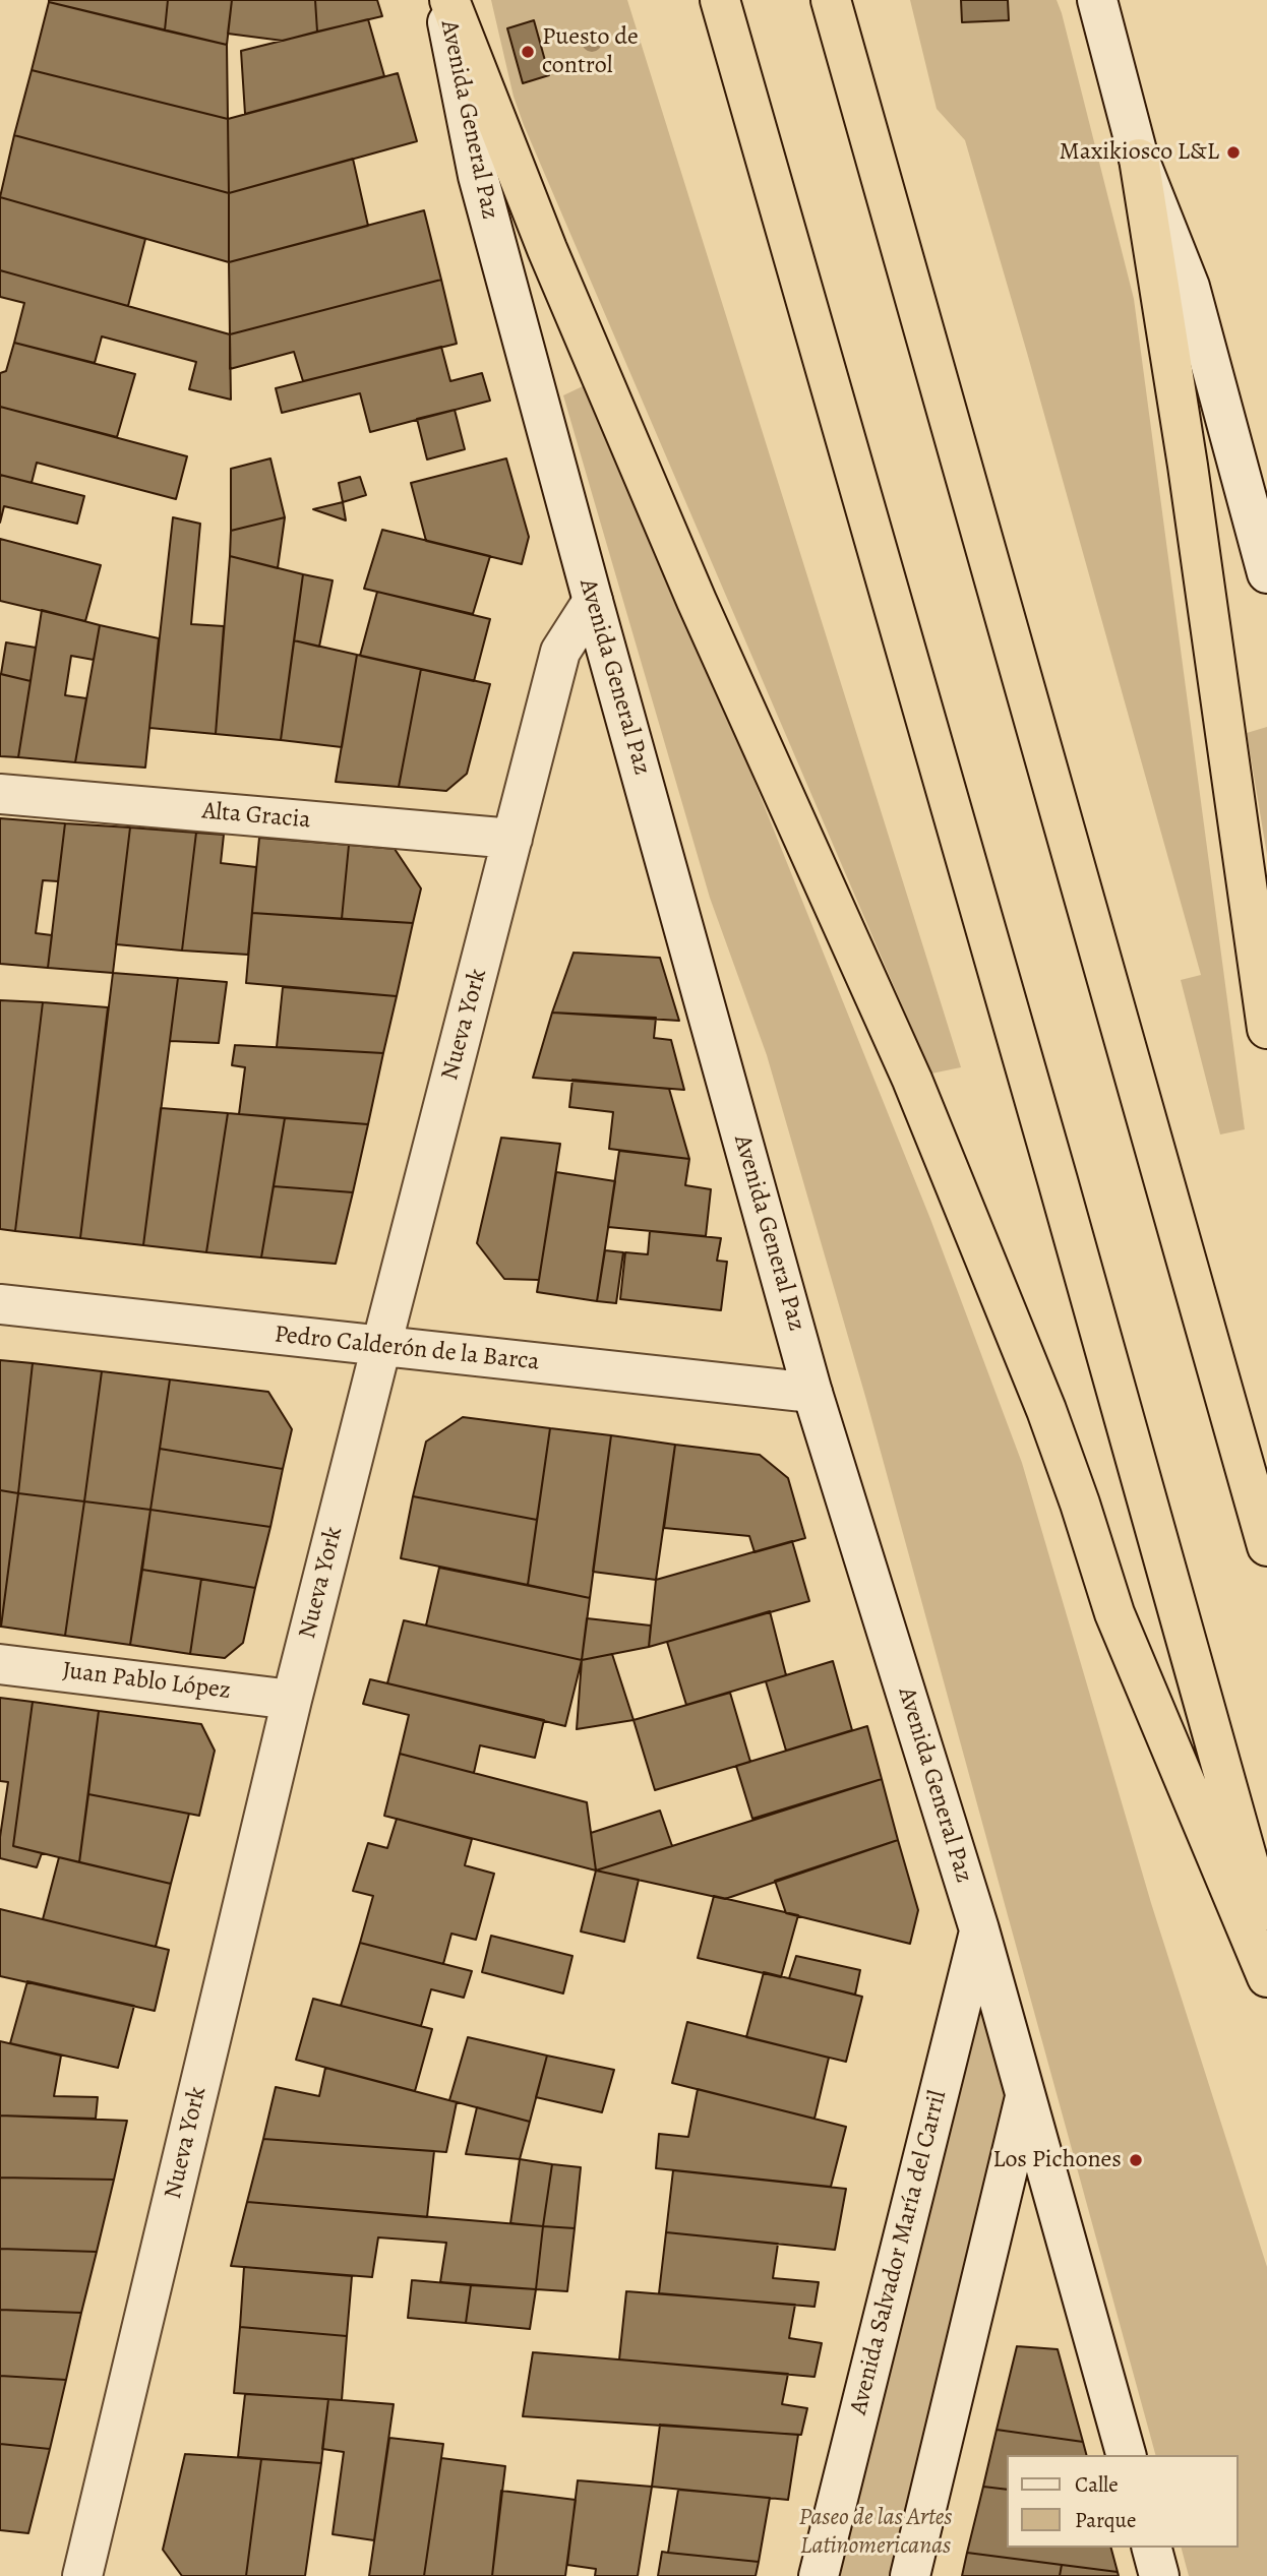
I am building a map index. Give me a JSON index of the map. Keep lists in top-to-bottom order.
{
  "streets": {
    "street": [
      "Avenida General Paz",
      "Alta Gracia",
      "Nueva York",
      "Pedro Calderón de la Barca",
      "Juan Pablo López",
      "Avenida Salvador María del Carril"
    ]
  },
  "crossings": [
    ["Avenida General Paz", "Nueva York"],
    ["Avenida General Paz", "Pedro Calderón de la Barca"],
    ["Avenida General Paz", "Avenida Salvador María del Carril"],
    ["Alta Gracia", "Nueva York"],
    ["Nueva York", "Pedro Calderón de la Barca"],
    ["Nueva York", "Juan Pablo López"]
  ],
  "parks": ["Paseo de las Artes Latinomericanas"],
  "places": ["Puesto de control", "Maxikiosco L&L", "Los Pichones"],
  "legend": ["Calle", "Parque"]
}
